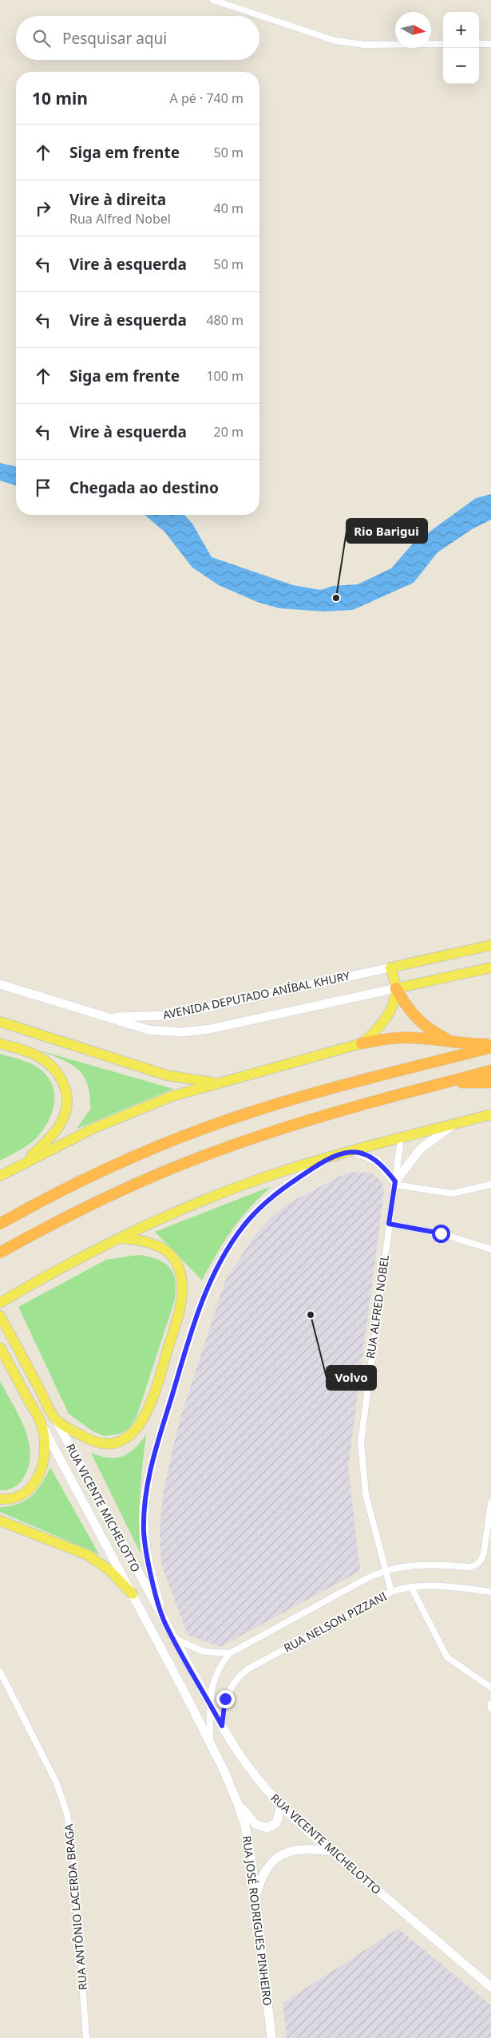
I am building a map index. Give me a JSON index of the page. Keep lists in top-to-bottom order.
{
  "streets": {
    "main road": ["AVENIDA DEPUTADO ANÍBAL KHURY", "RUA VICENTE MICHELOTTO", "RUA JOSÉ RODRIGUES PINHEIRO"],
    "street": ["RUA ALFRED NOBEL", "RUA NELSON PIZZANI", "RUA ANTÔNIO LACERDA BRAGA"]
  },
  "crossings": [
    ["RUA ALFRED NOBEL", "RUA NELSON PIZZANI"],
    ["RUA VICENTE MICHELOTTO", "RUA NELSON PIZZANI"],
    ["RUA VICENTE MICHELOTTO", "RUA JOSÉ RODRIGUES PINHEIRO"]
  ],
  "places": ["Rio Barigui", "Volvo"],
  "north": "right",
  "page": {
    "map_buttons": ["+", "−"],
    "search": "Pesquisar aqui",
    "heading": ["10 min", "A pé · 740 m"],
    "list": [
      ["Siga em frente", "50 m"],
      ["Vire à direita", "Rua Alfred Nobel", "40 m"],
      ["Vire à esquerda", "50 m"],
      ["Vire à esquerda", "480 m"],
      ["Siga em frente", "100 m"],
      ["Vire à esquerda", "20 m"],
      "Chegada ao destino"
    ]
  }
}
